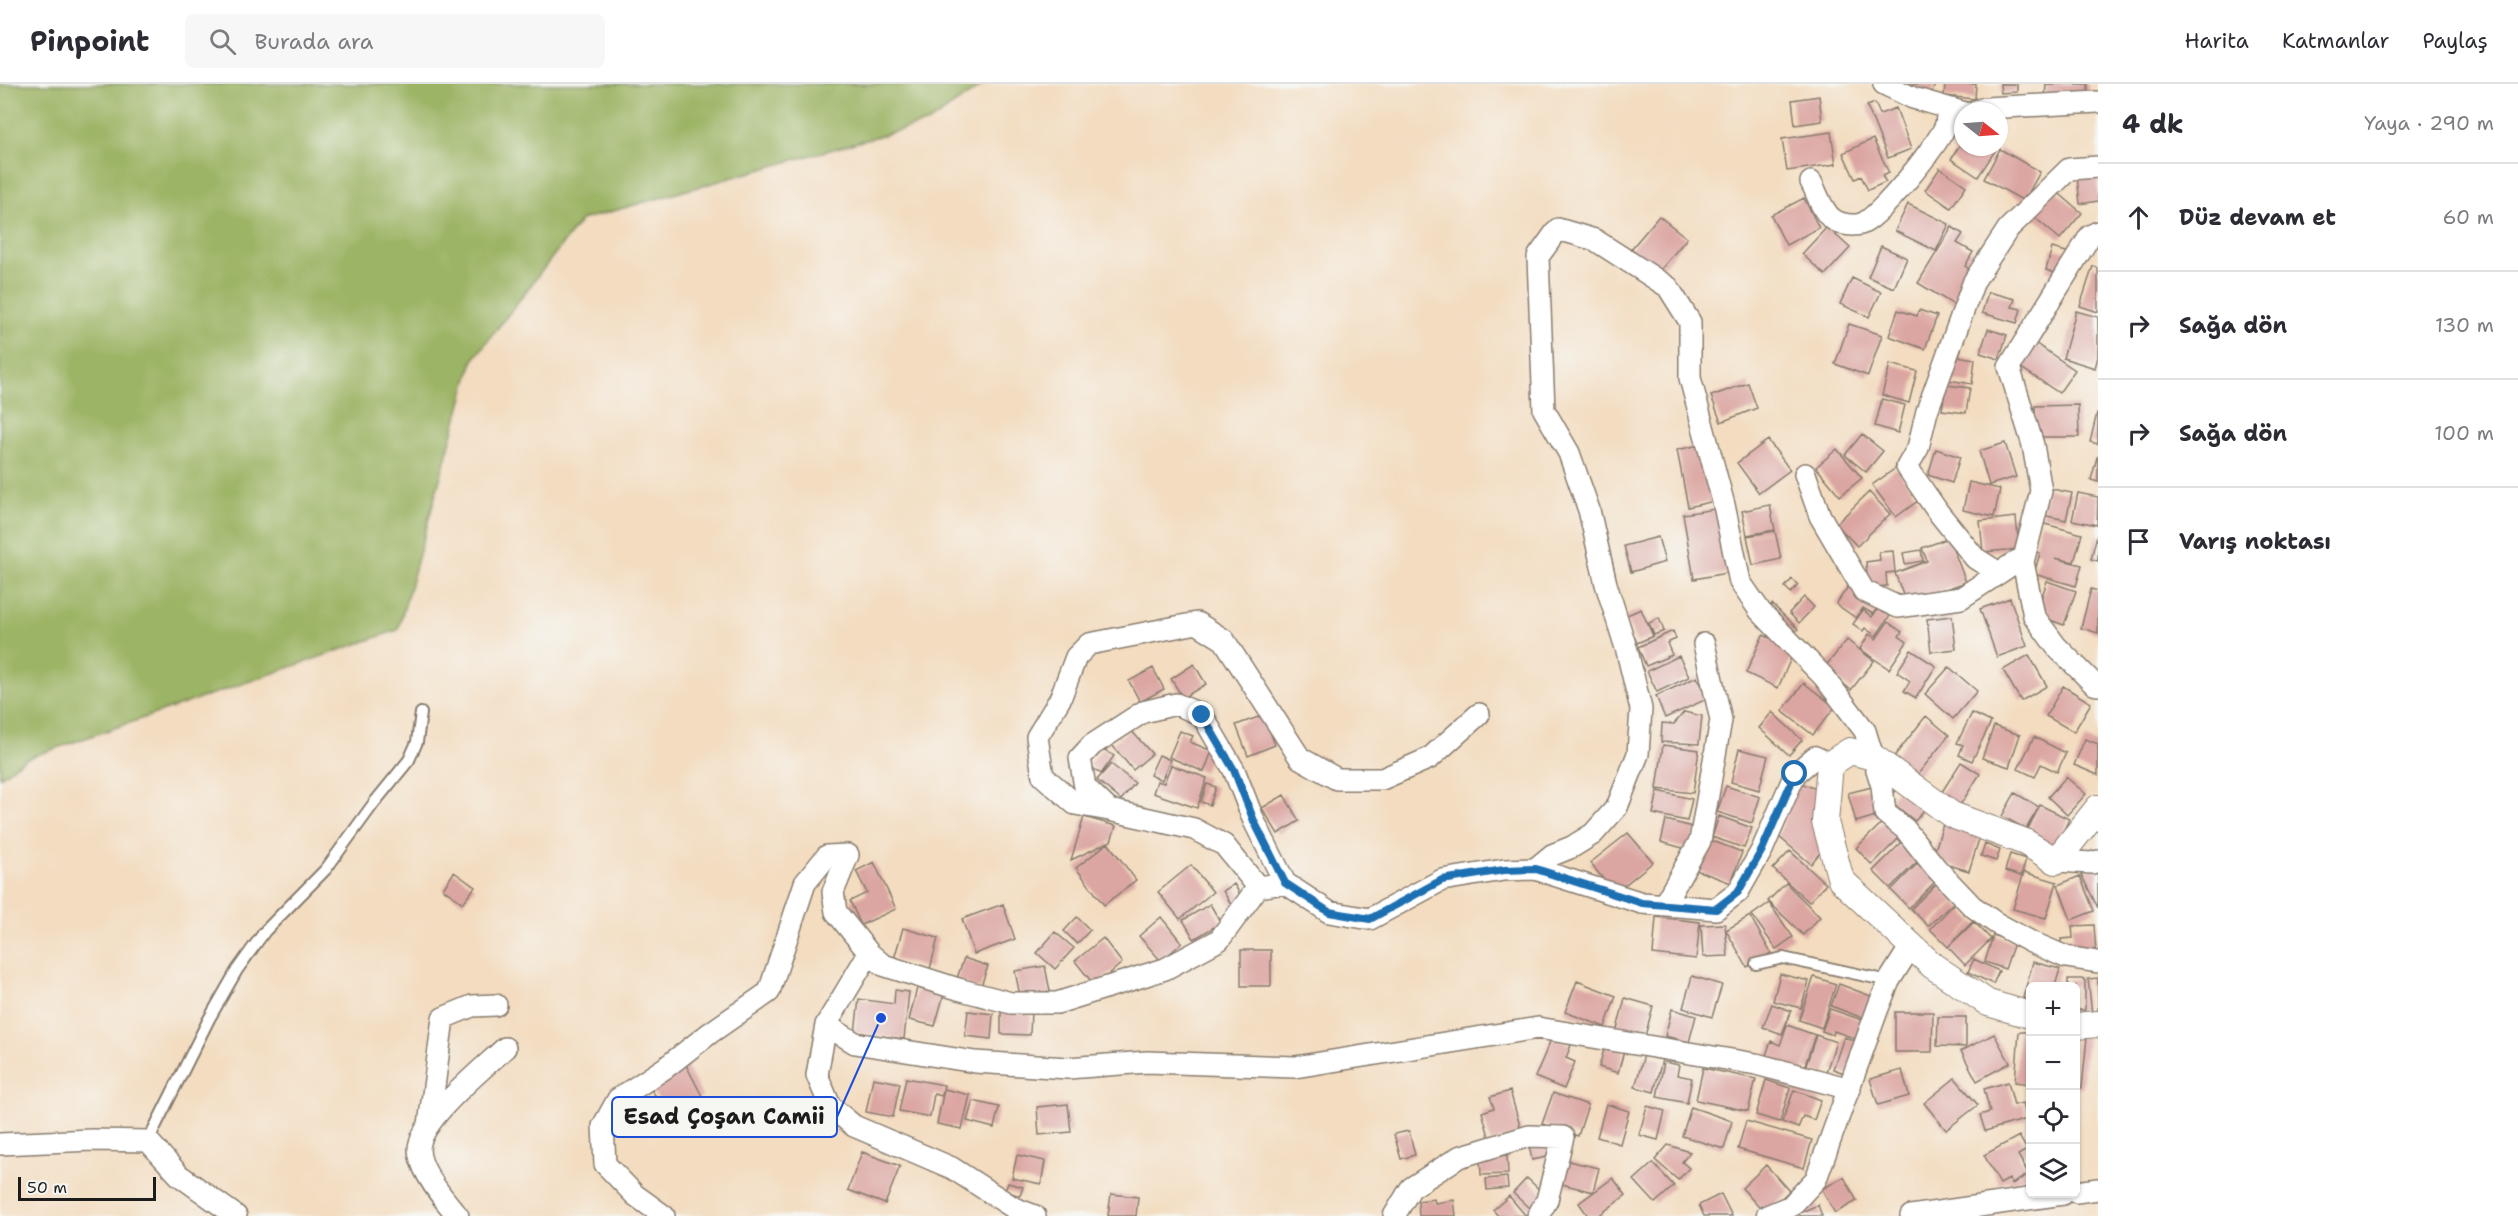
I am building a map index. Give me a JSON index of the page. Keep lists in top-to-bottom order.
{
  "places": ["Esad Çoşan Camii"],
  "scale_bar": "50 m",
  "north": "right",
  "page": {
    "header": "Pinpoint",
    "search": "Burada ara",
    "nav": ["Harita", "Katmanlar", "Paylaş"],
    "heading": ["4 dk", "Yaya · 290 m"],
    "list": [
      ["Düz devam et", "60 m"],
      ["Sağa dön", "130 m"],
      ["Sağa dön", "100 m"],
      "Varış noktası"
    ],
    "map_buttons": ["+", "−"],
    "scale": "50 m"
  }
}
